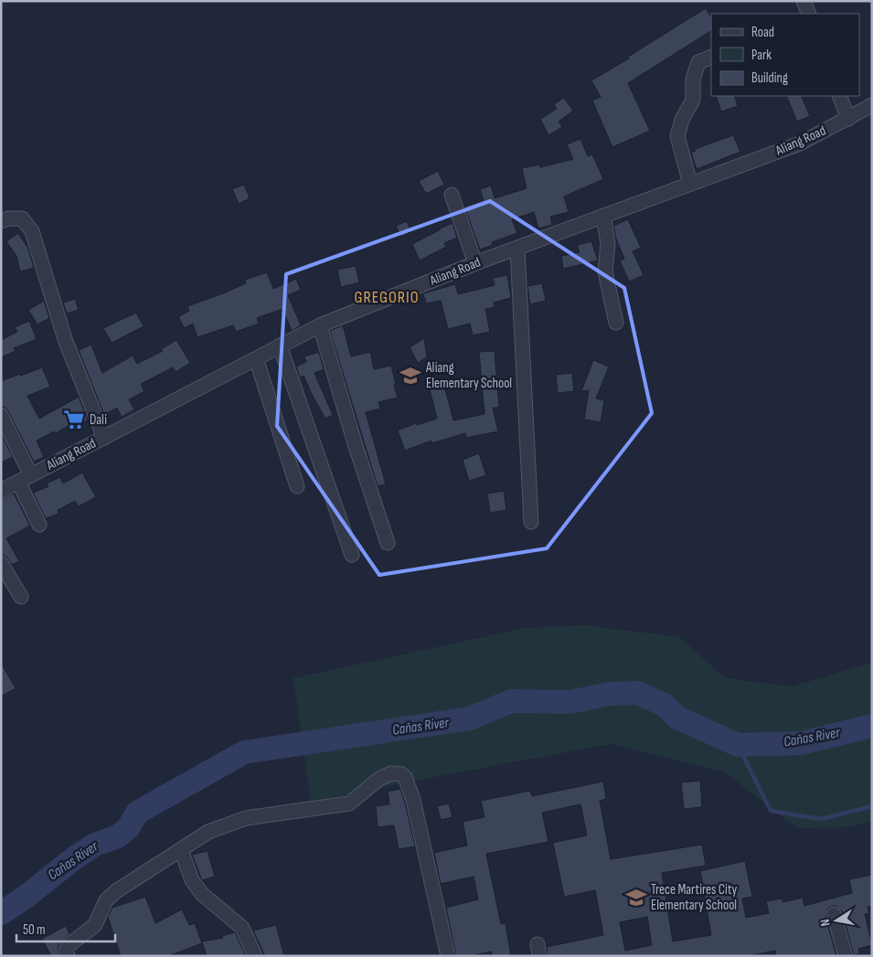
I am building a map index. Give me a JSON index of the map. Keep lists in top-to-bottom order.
{
  "streets": {
    "street": ["Aliang Road"]
  },
  "districts": ["GREGORIO"],
  "water": ["Cañas River"],
  "places": {
    "school or university": ["Aliang Elementary School", "Trece Martires City Elementary School"],
    "supermarket": ["Dali"]
  },
  "legend": ["Road", "Park", "Building"],
  "scale_bar": "50 m",
  "north": "left"
}
